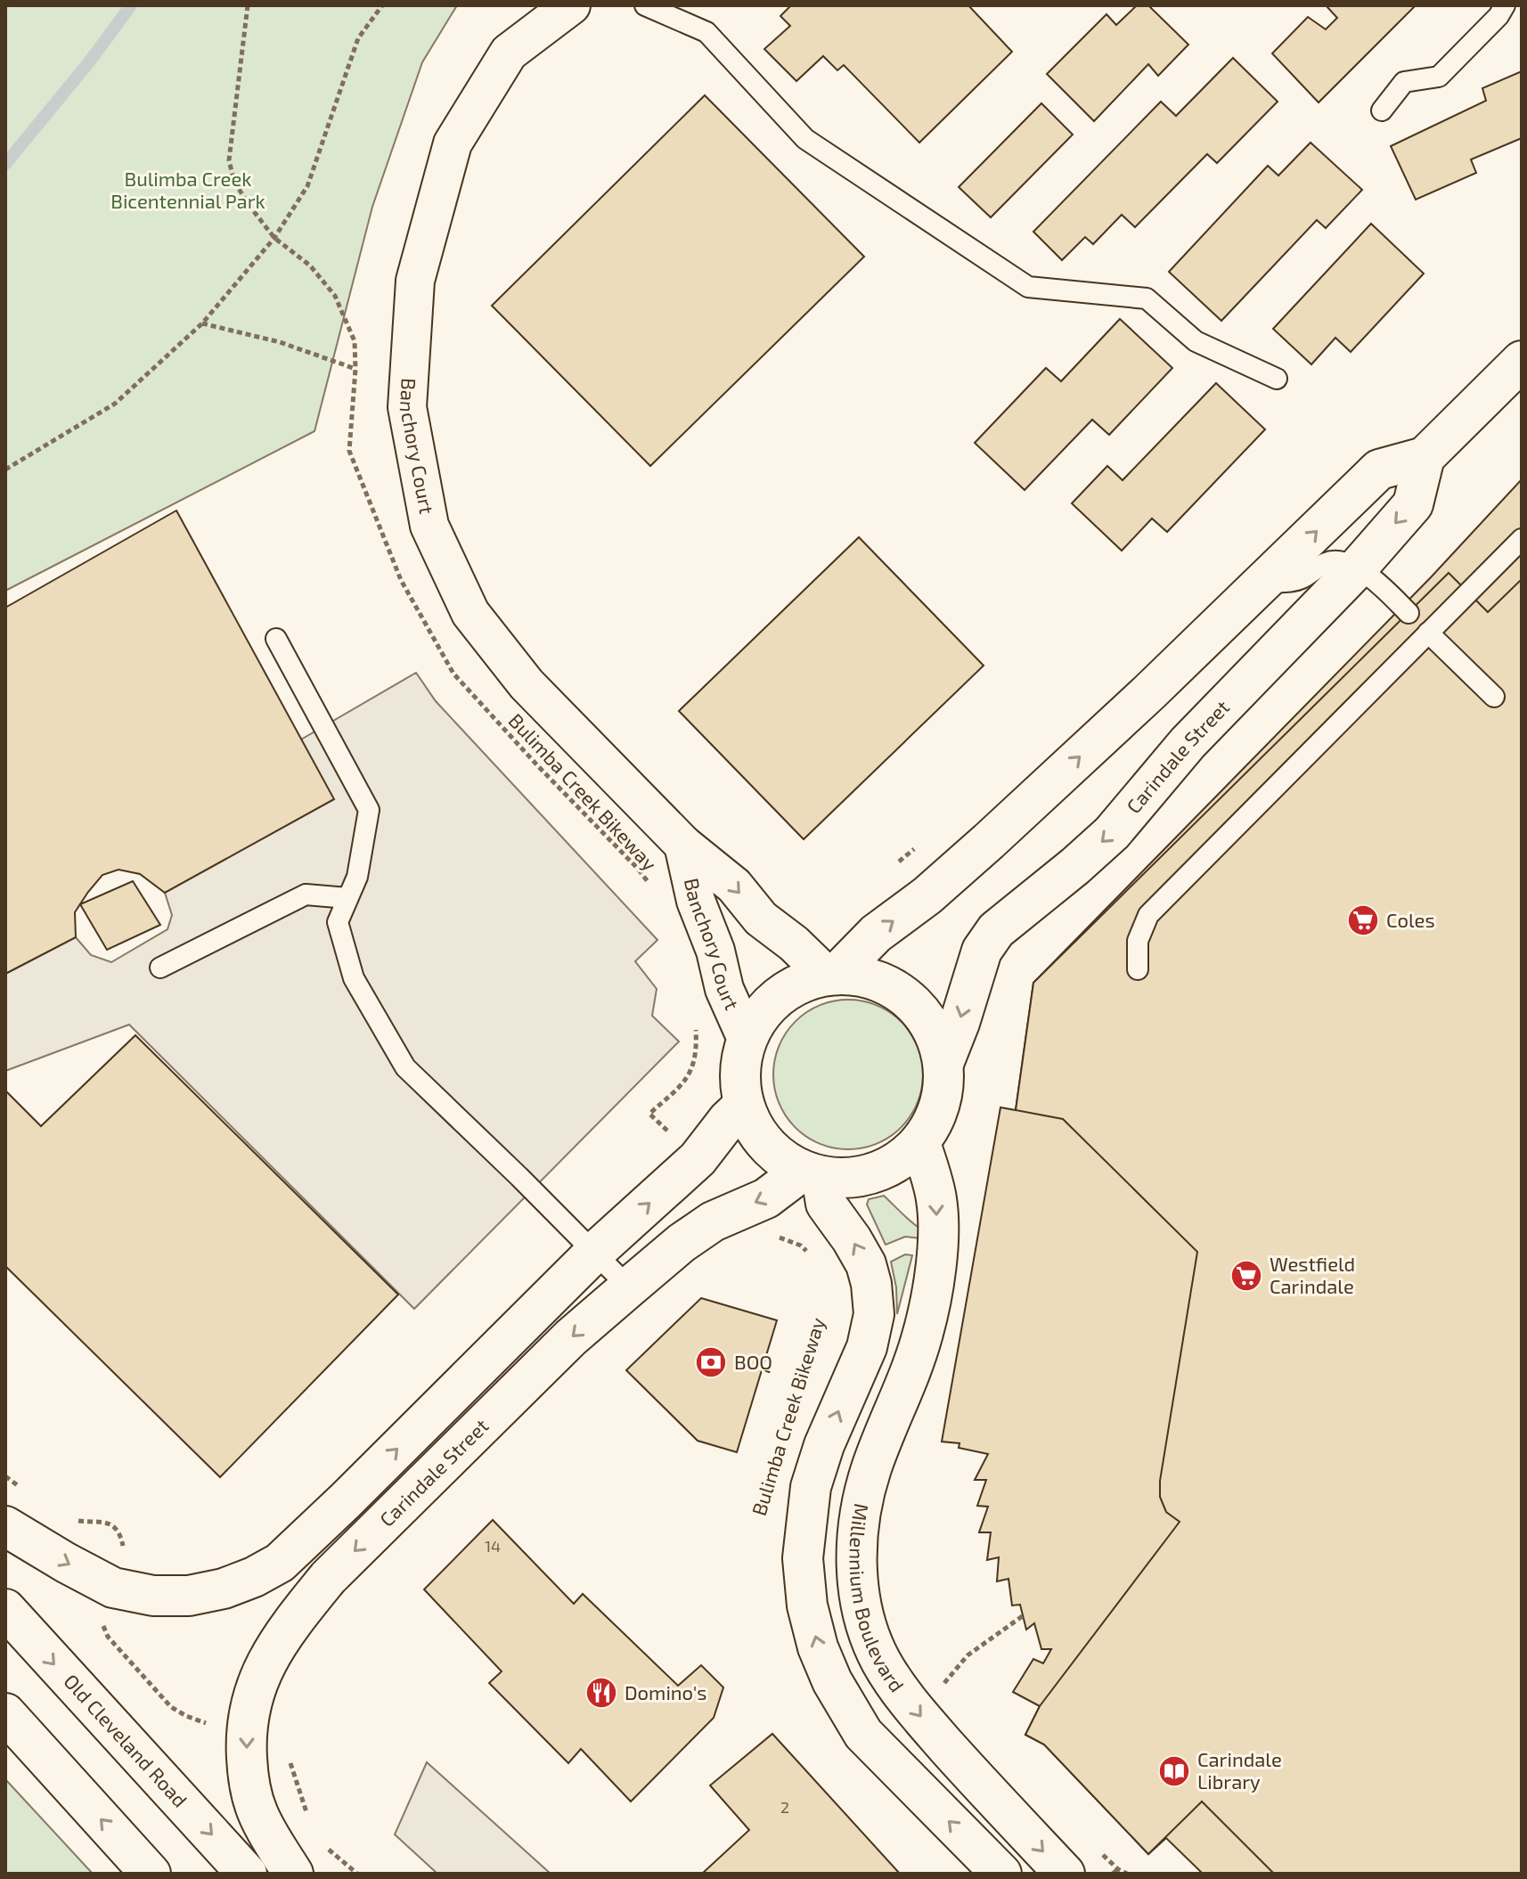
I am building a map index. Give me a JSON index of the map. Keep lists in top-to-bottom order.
{
  "streets": {
    "main road": ["Carindale Street", "Millennium Boulevard", "Old Cleveland Road"],
    "street": ["Banchory Court"],
    "path": ["Bulimba Creek Bikeway"]
  },
  "crossings": [
    ["Banchory Court", "Carindale Street"],
    ["Banchory Court", "Millennium Boulevard"],
    ["Carindale Street", "Millennium Boulevard"]
  ],
  "parks": ["Bulimba Creek Bicentennial Park"],
  "places": {
    "supermarket": ["Coles", "Westfield Carindale"],
    "bank": ["BOQ"],
    "restaurant": ["Domino's"],
    "library": ["Carindale Library"]
  },
  "house_numbers": ["14", "2"]
}
